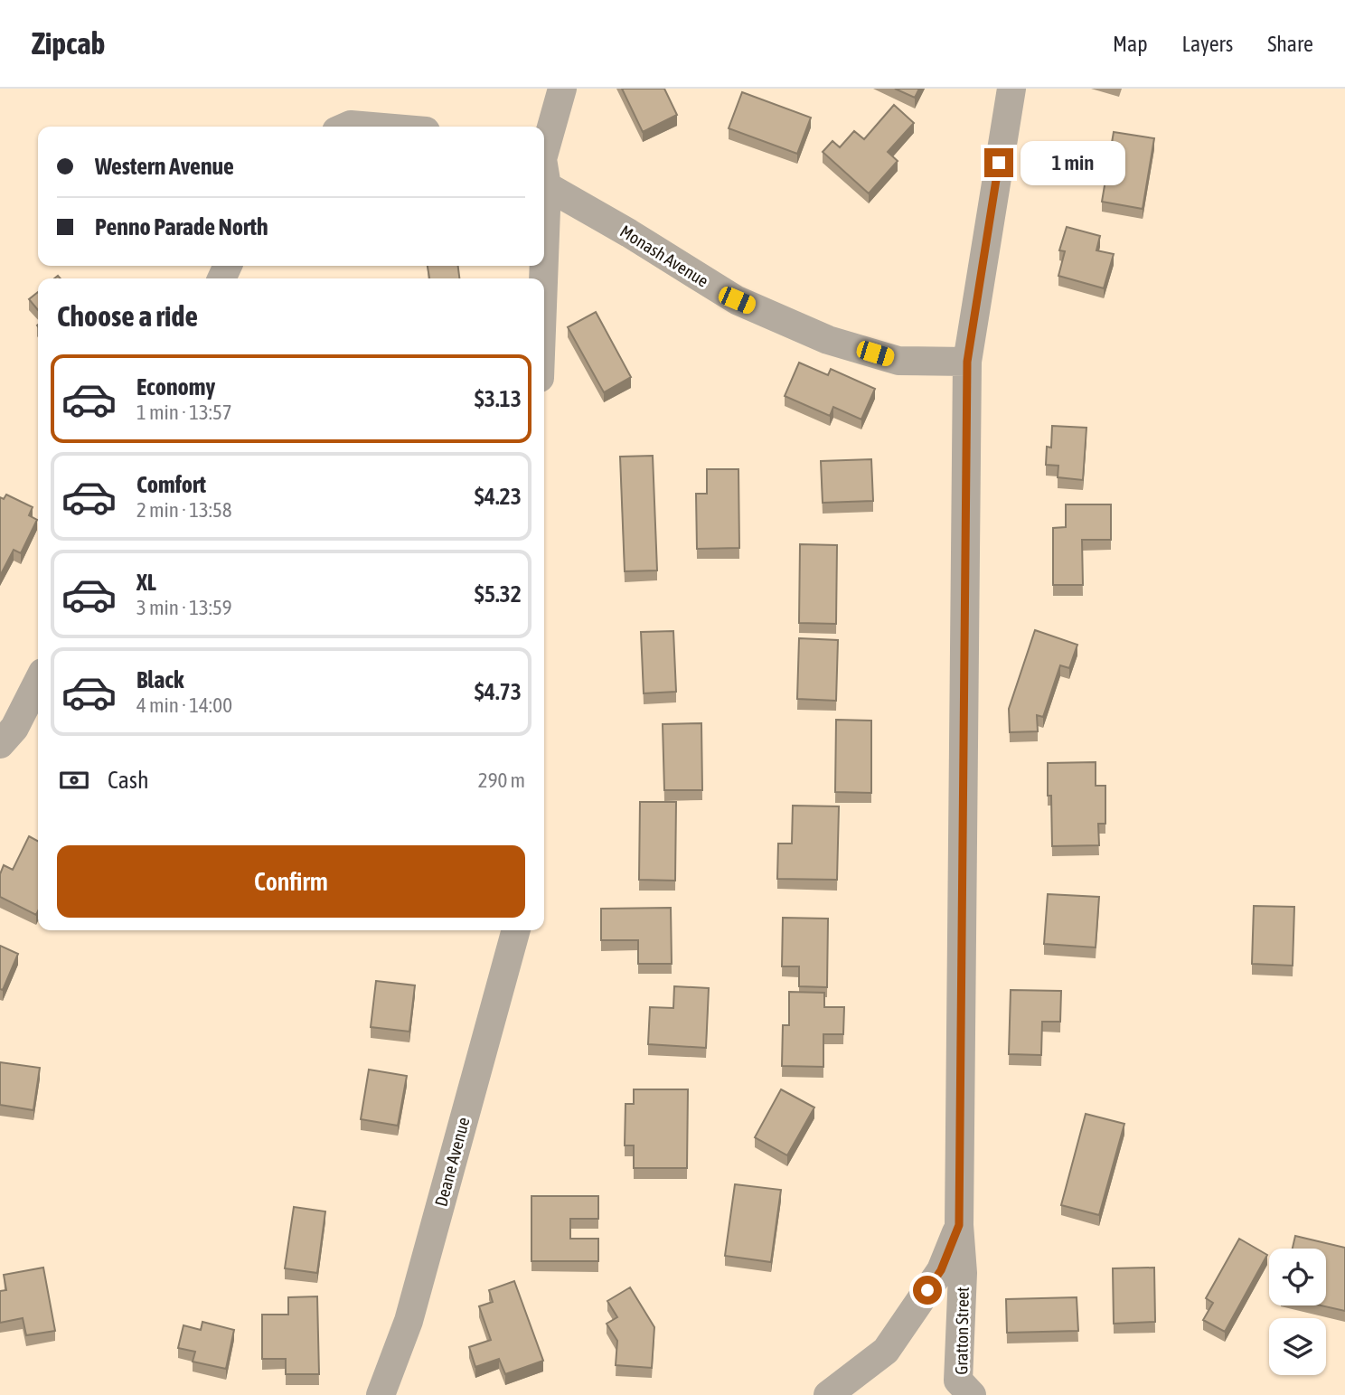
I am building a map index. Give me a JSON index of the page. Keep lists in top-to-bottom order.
{
  "streets": {
    "street": ["Monash Avenue", "Deane Avenue", "Gratton Street"]
  },
  "crossings": [
    ["Monash Avenue", "Gratton Street"]
  ],
  "page": {
    "header": "Zipcab",
    "nav": ["Map", "Layers", "Share"],
    "banner": ["Western Avenue", "Penno Parade North"],
    "bubble": "1 min",
    "heading": "Choose a ride",
    "list": [
      {
        "name": "Economy",
        "note": "1 min · 13:57",
        "value": "$3.13"
      },
      {
        "name": "Comfort",
        "note": "2 min · 13:58",
        "value": "$4.23"
      },
      {
        "name": "XL",
        "note": "3 min · 13:59",
        "value": "$5.32"
      },
      {
        "name": "Black",
        "note": "4 min · 14:00",
        "value": "$4.73"
      }
    ],
    "pay": ["Cash", "290 m"],
    "buttons": "Confirm"
  }
}
